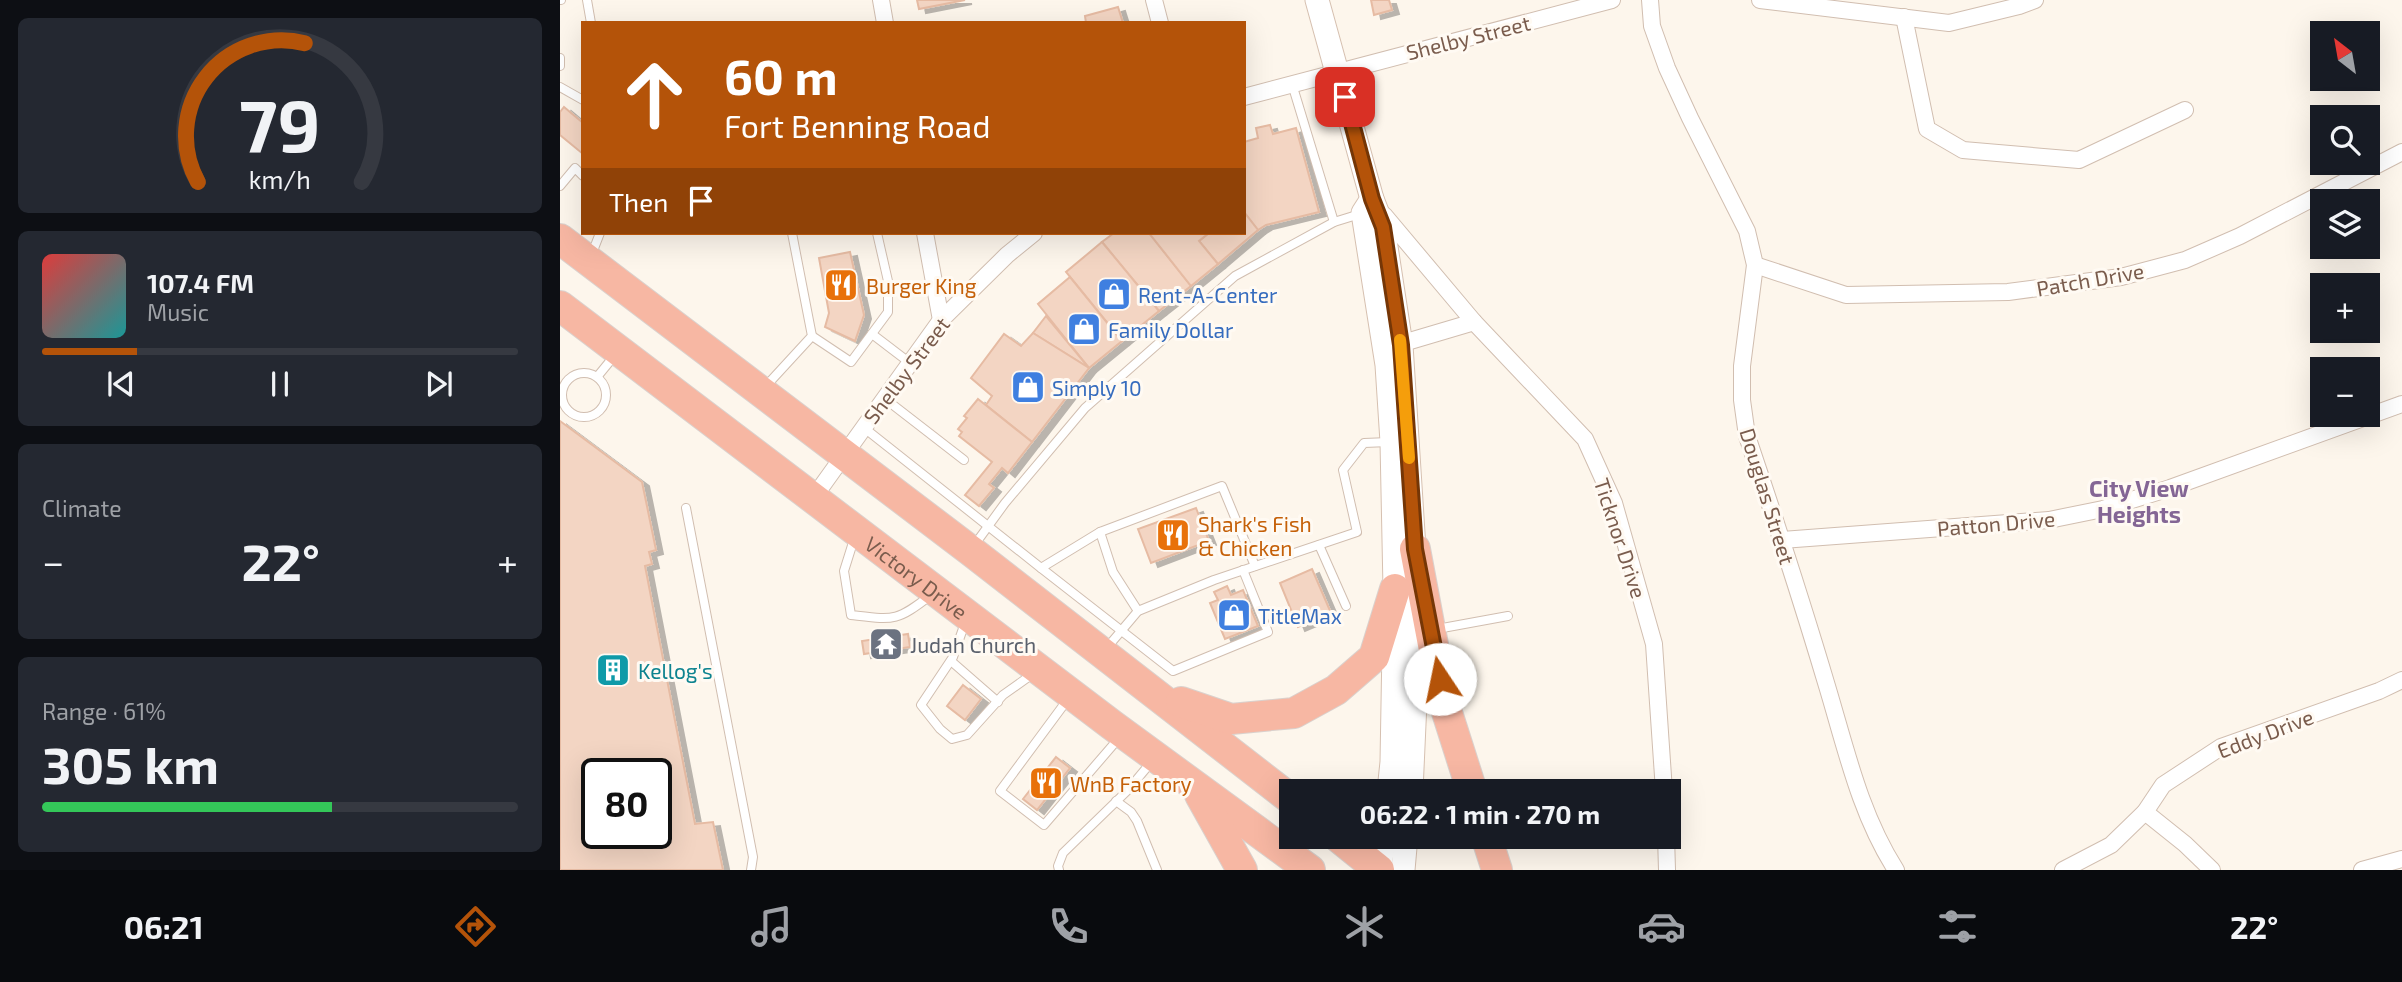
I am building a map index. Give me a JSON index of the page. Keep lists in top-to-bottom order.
{
  "streets": {
    "highway": ["Victory Drive"],
    "street": [
      "Shelby Street",
      "Patch Drive",
      "Douglas Street",
      "Patton Drive",
      "Ticknor Drive",
      "Eddy Drive"
    ]
  },
  "crossings": [
    ["Shelby Street", "Victory Drive"],
    ["Patch Drive", "Douglas Street"],
    ["Douglas Street", "Patton Drive"]
  ],
  "districts": ["City View Heights"],
  "places": {
    "restaurant": ["Burger King", "Shark's Fish & Chicken", "WnB Factory"],
    "shop": [
      "Rent-A-Center",
      "Family Dollar",
      "Simply 10",
      "TitleMax"
    ],
    "temple": ["Judah Church"],
    "building": ["Kellog's"]
  },
  "north": "top left",
  "page": {
    "map_buttons": ["+", "−"],
    "turn": ["60 m", "Fort Benning Road"],
    "then": "Then",
    "song": ["107.4 FM", "Music"],
    "tile": [
      "Climate",
      ["Range · 61%", "305 km"]
    ],
    "heat": ["−", "22°", "+"],
    "limit": "80",
    "trip": "06:22 · 1 min · 270 m",
    "tabs": ["06:21", "22°"],
    "gauge": ["79", "km/h"]
  }
}
